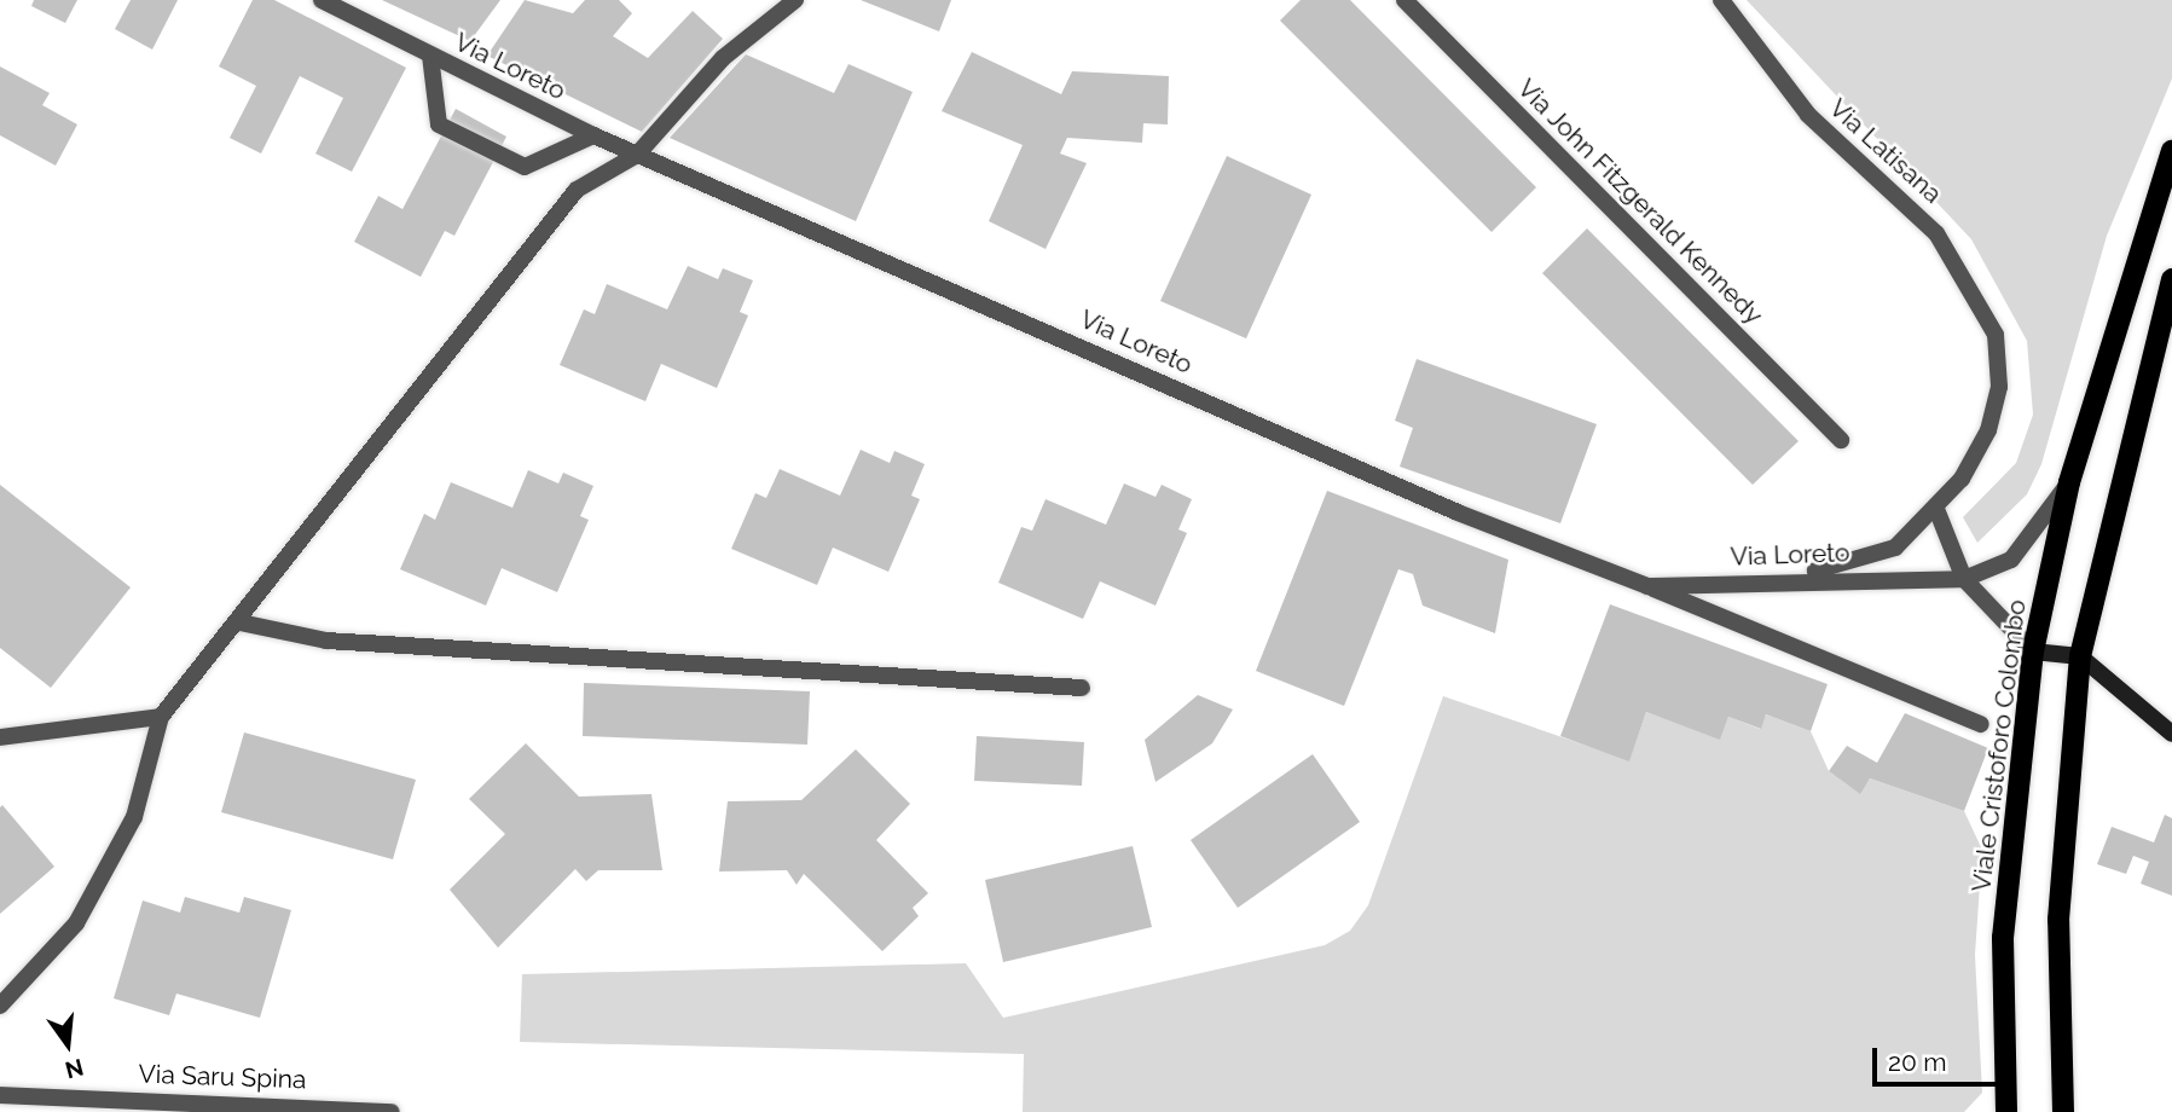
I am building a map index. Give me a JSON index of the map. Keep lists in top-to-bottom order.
{
  "streets": {
    "main road": ["Viale Cristoforo Colombo"],
    "street": [
      "Via Loreto",
      "Via Latisana",
      "Via John Fitzgerald Kennedy",
      "Via Saru Spina"
    ]
  },
  "crossings": [
    ["Via Loreto", "Via Latisana"]
  ],
  "scale_bar": "20 m",
  "north": "bottom"
}
